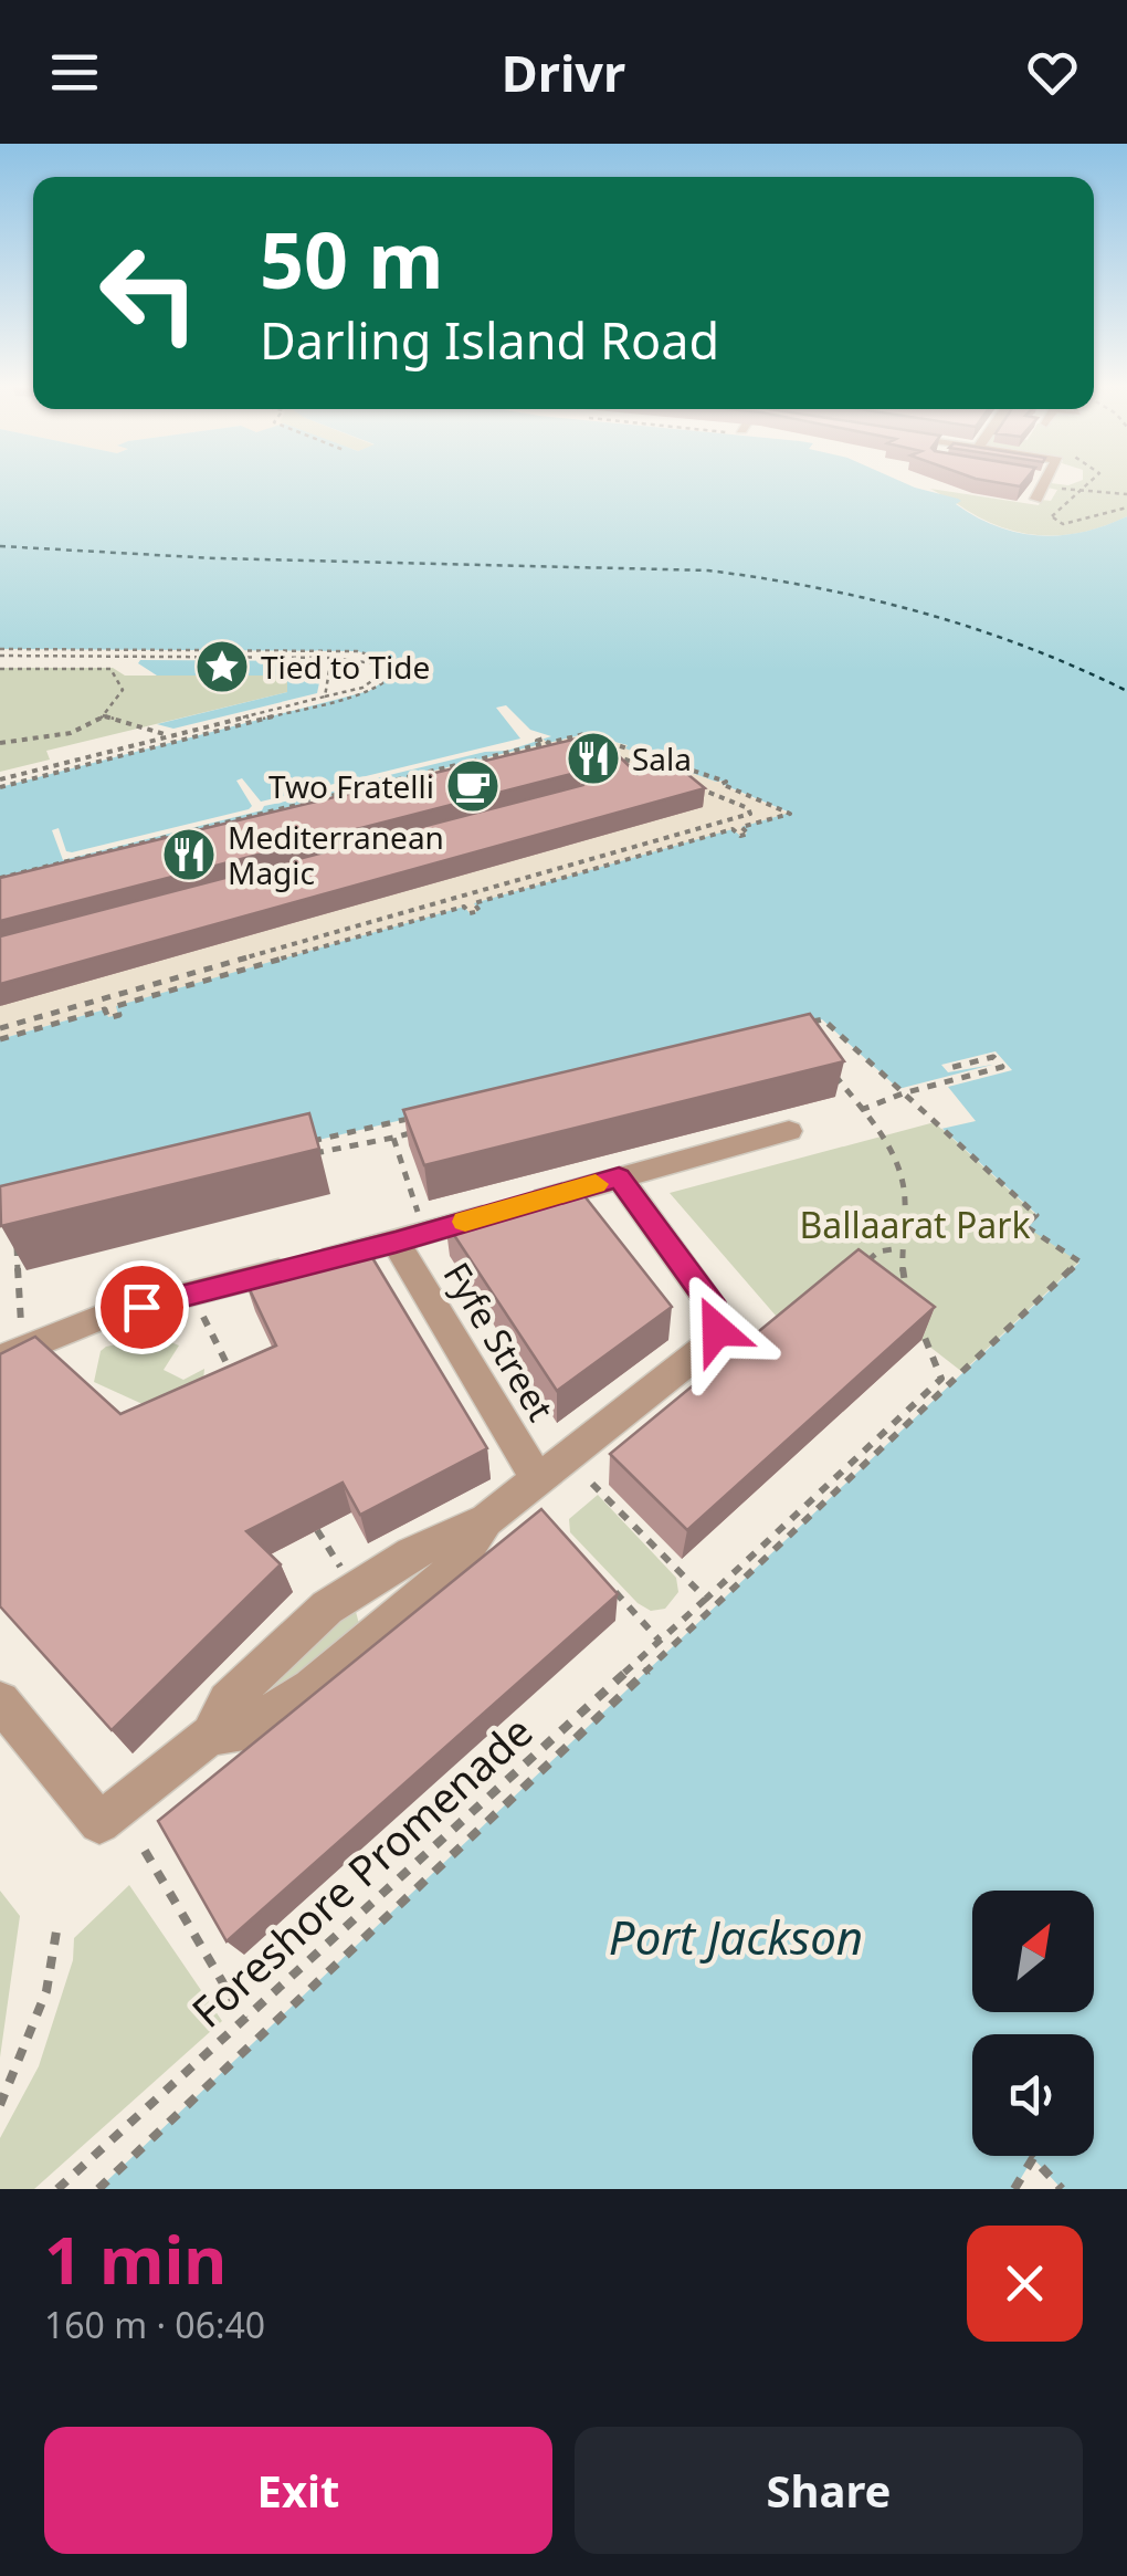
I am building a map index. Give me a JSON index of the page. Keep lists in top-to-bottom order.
{
  "streets": {
    "street": ["Fyfe Street"],
    "path": ["Foreshore Promenade"]
  },
  "water": ["Port Jackson"],
  "parks": ["Ballaarat Park"],
  "places": {
    "place": ["Tied to Tide"],
    "restaurant": ["Sala", "Mediterranean Magic"],
    "cafe": ["Two Fratelli"]
  },
  "north": "top right",
  "page": {
    "header": "Drivr",
    "turn": ["50 m", "Darling Island Road"],
    "heading": ["1 min", "160 m · 06:40"],
    "buttons": ["Exit", "Share"]
  }
}
